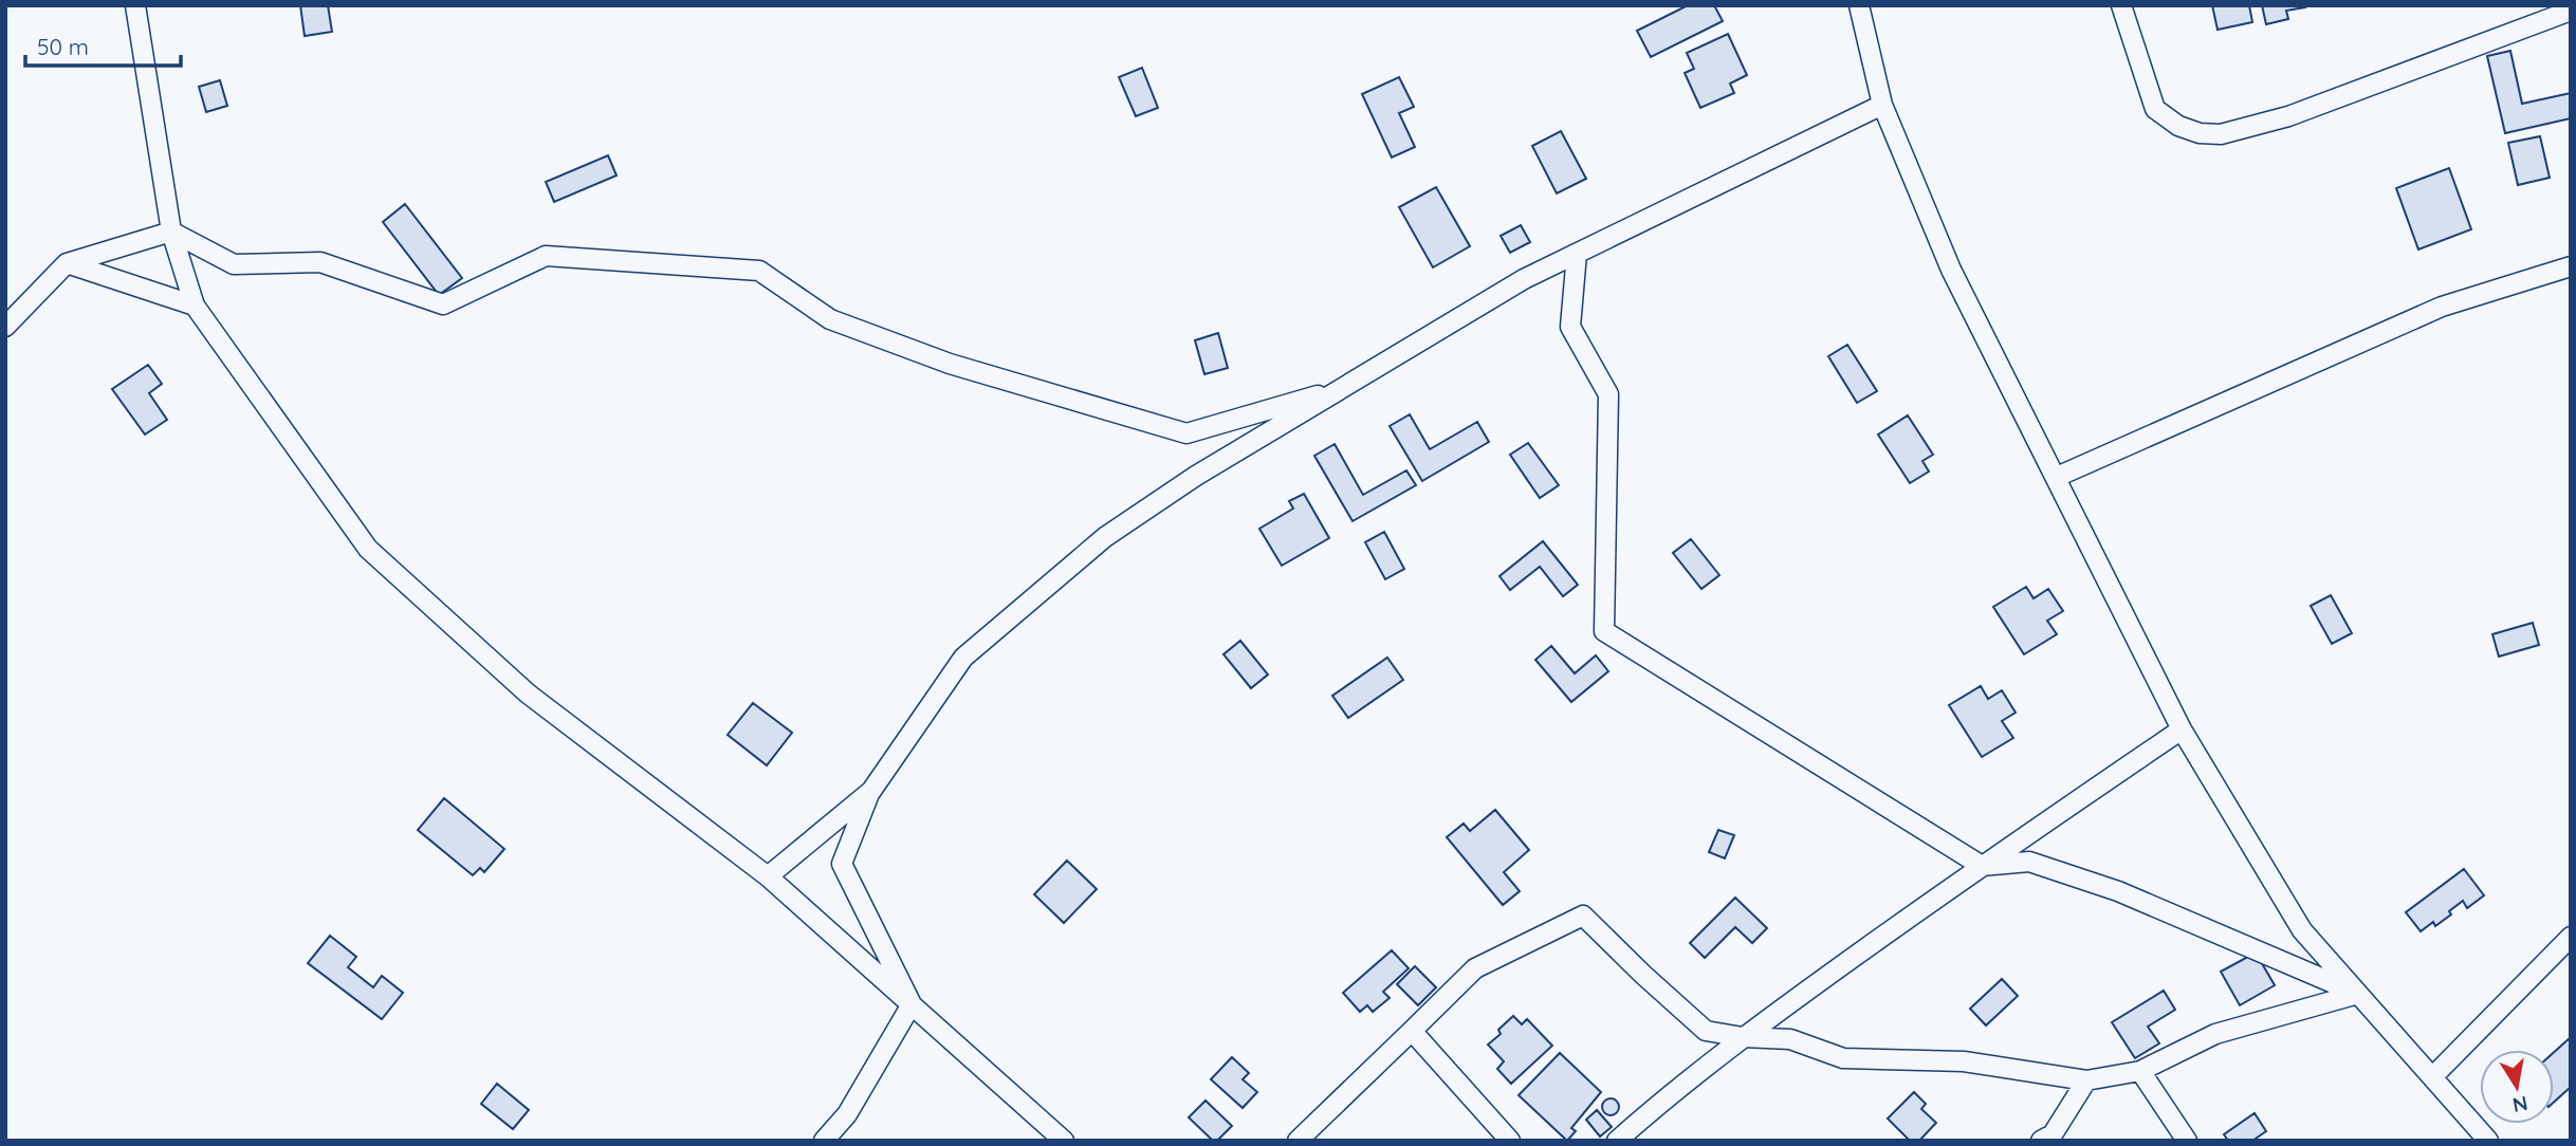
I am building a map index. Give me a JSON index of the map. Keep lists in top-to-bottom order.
{
  "scale_bar": "50 m",
  "north": "bottom"
}
